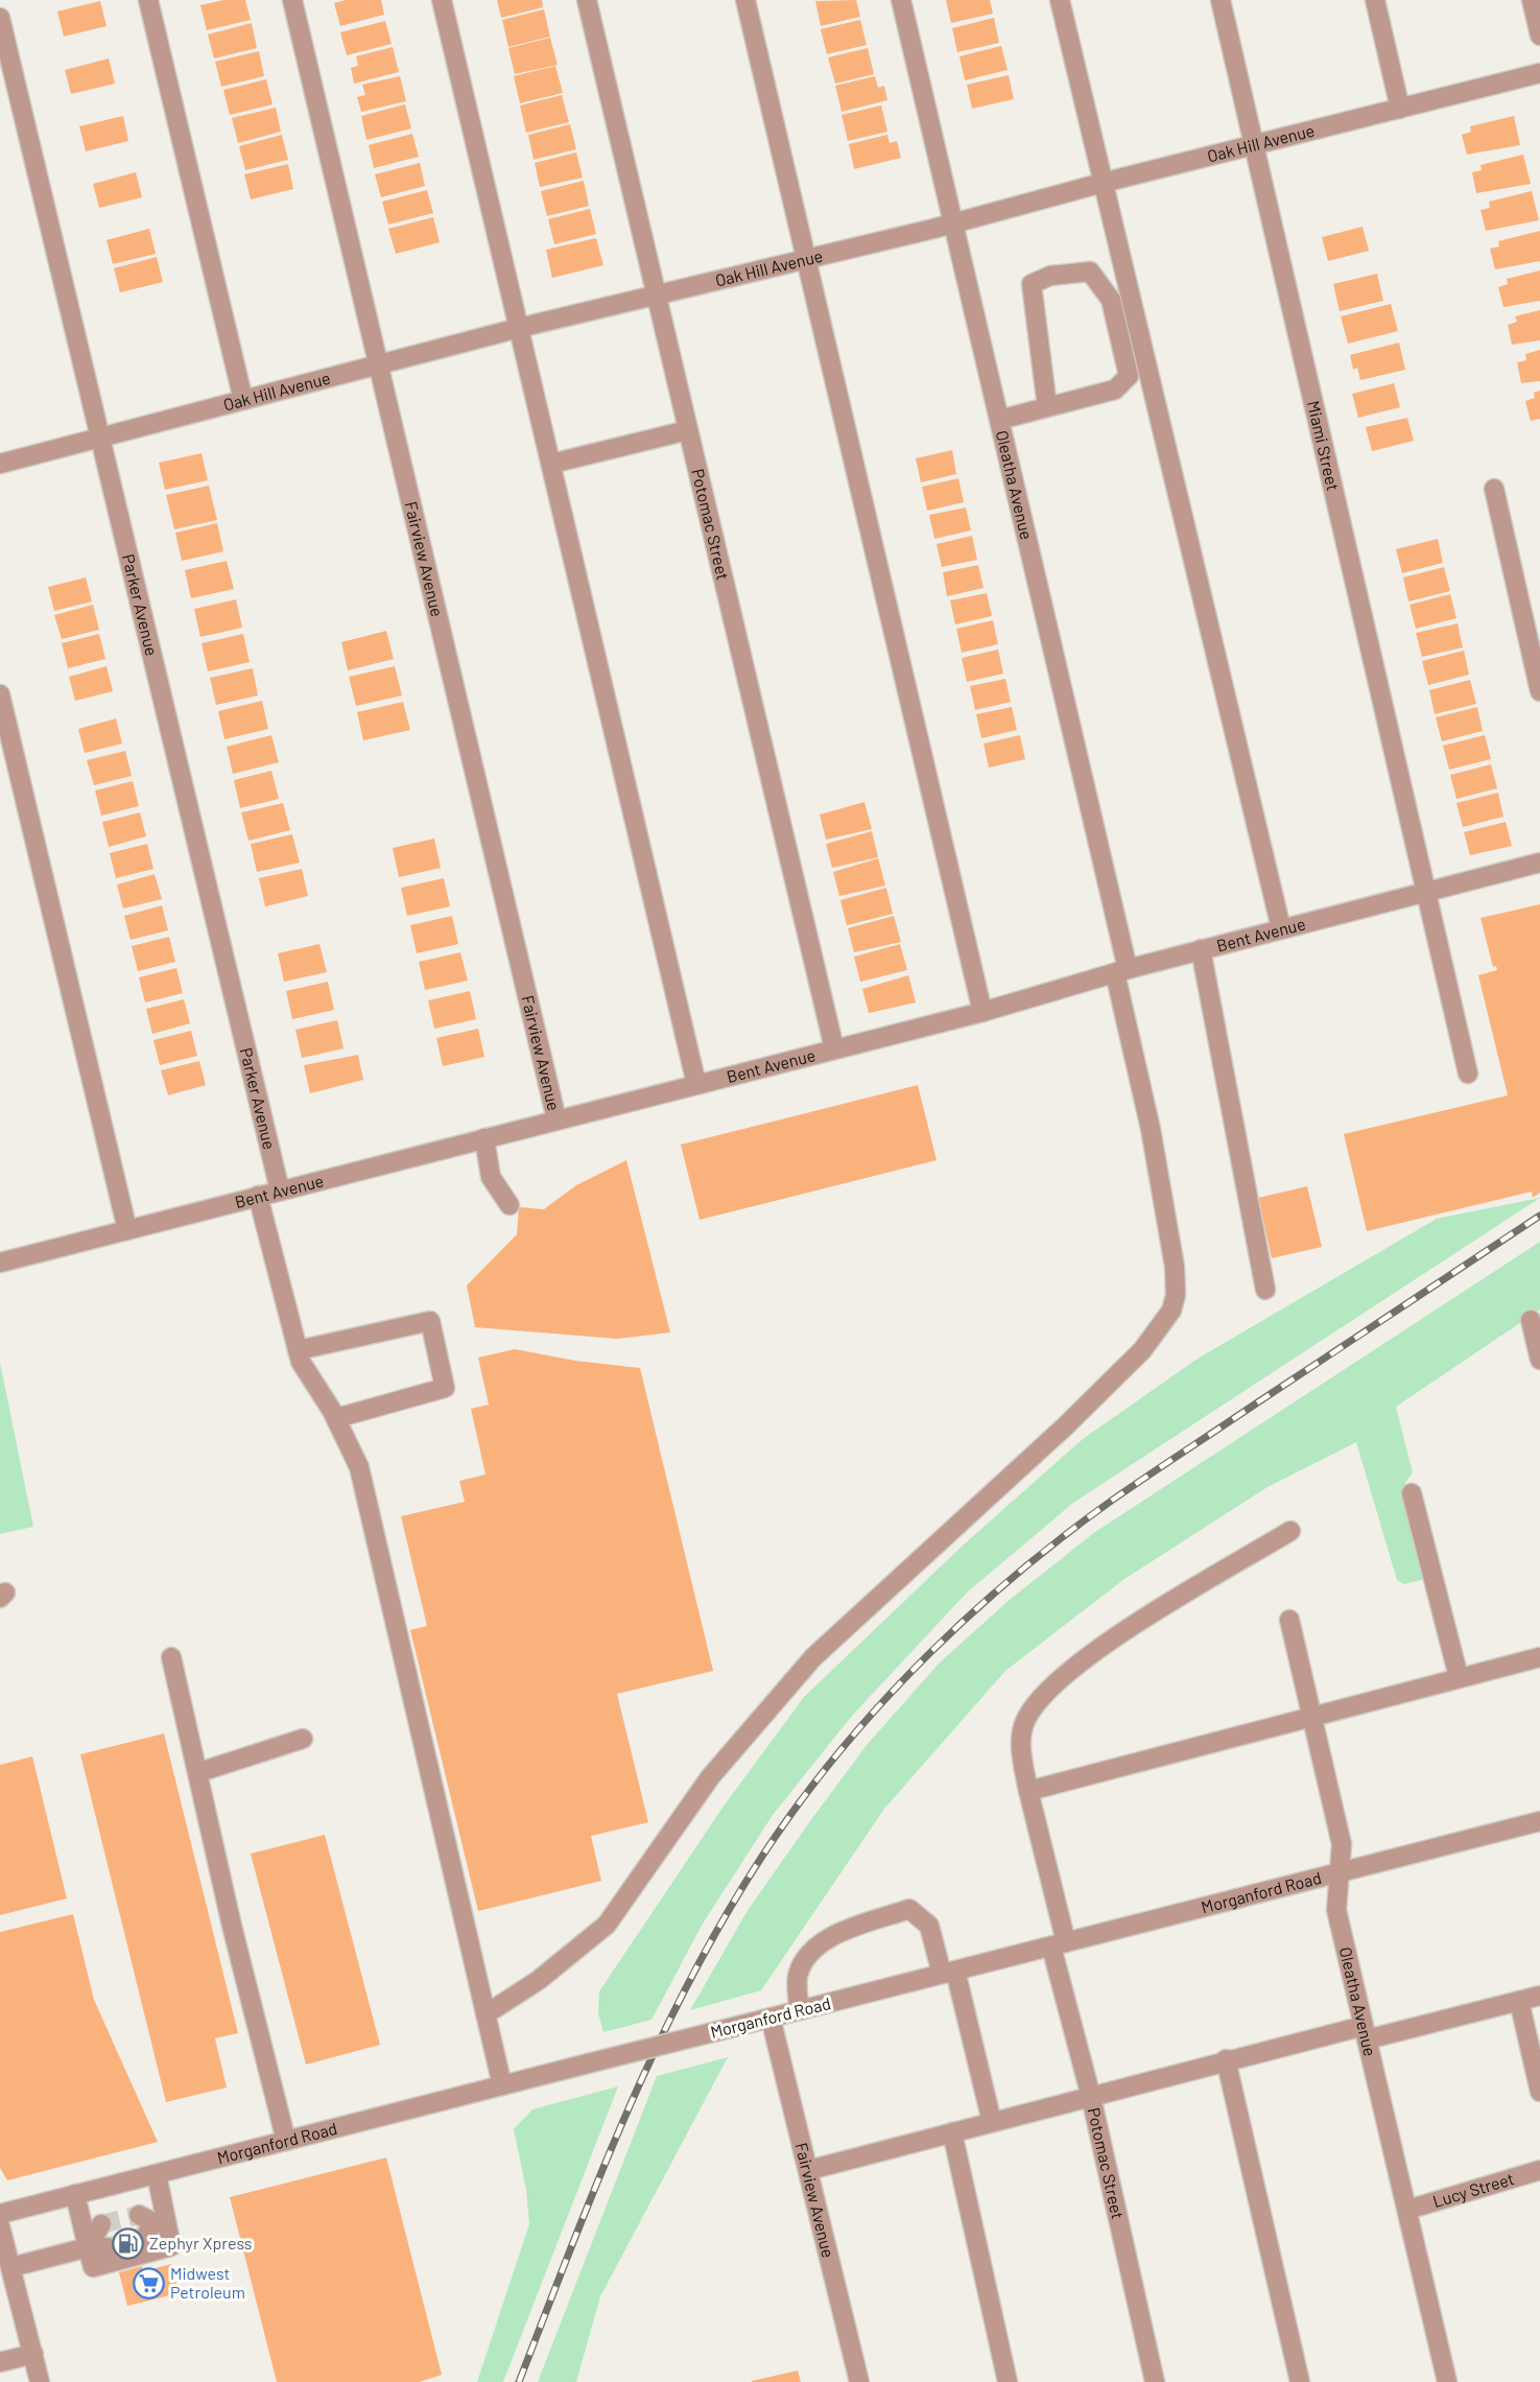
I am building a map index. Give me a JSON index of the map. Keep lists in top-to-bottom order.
{
  "streets": {
    "street": [
      "Oak Hill Avenue",
      "Miami Street",
      "Oleatha Avenue",
      "Potomac Street",
      "Fairview Avenue",
      "Parker Avenue",
      "Bent Avenue",
      "Morganford Road",
      "Lucy Street"
    ]
  },
  "crossings": [
    ["Oak Hill Avenue", "Miami Street"],
    ["Oak Hill Avenue", "Oleatha Avenue"],
    ["Oak Hill Avenue", "Potomac Street"],
    ["Oak Hill Avenue", "Fairview Avenue"],
    ["Oak Hill Avenue", "Parker Avenue"],
    ["Miami Street", "Bent Avenue"],
    ["Oleatha Avenue", "Bent Avenue"],
    ["Oleatha Avenue", "Morganford Road"],
    ["Oleatha Avenue", "Lucy Street"],
    ["Potomac Street", "Bent Avenue"],
    ["Potomac Street", "Morganford Road"],
    ["Fairview Avenue", "Bent Avenue"],
    ["Fairview Avenue", "Morganford Road"],
    ["Parker Avenue", "Bent Avenue"]
  ],
  "places": {
    "fuel station": ["Zephyr Xpress"],
    "supermarket": ["Midwest Petroleum"]
  }
}
